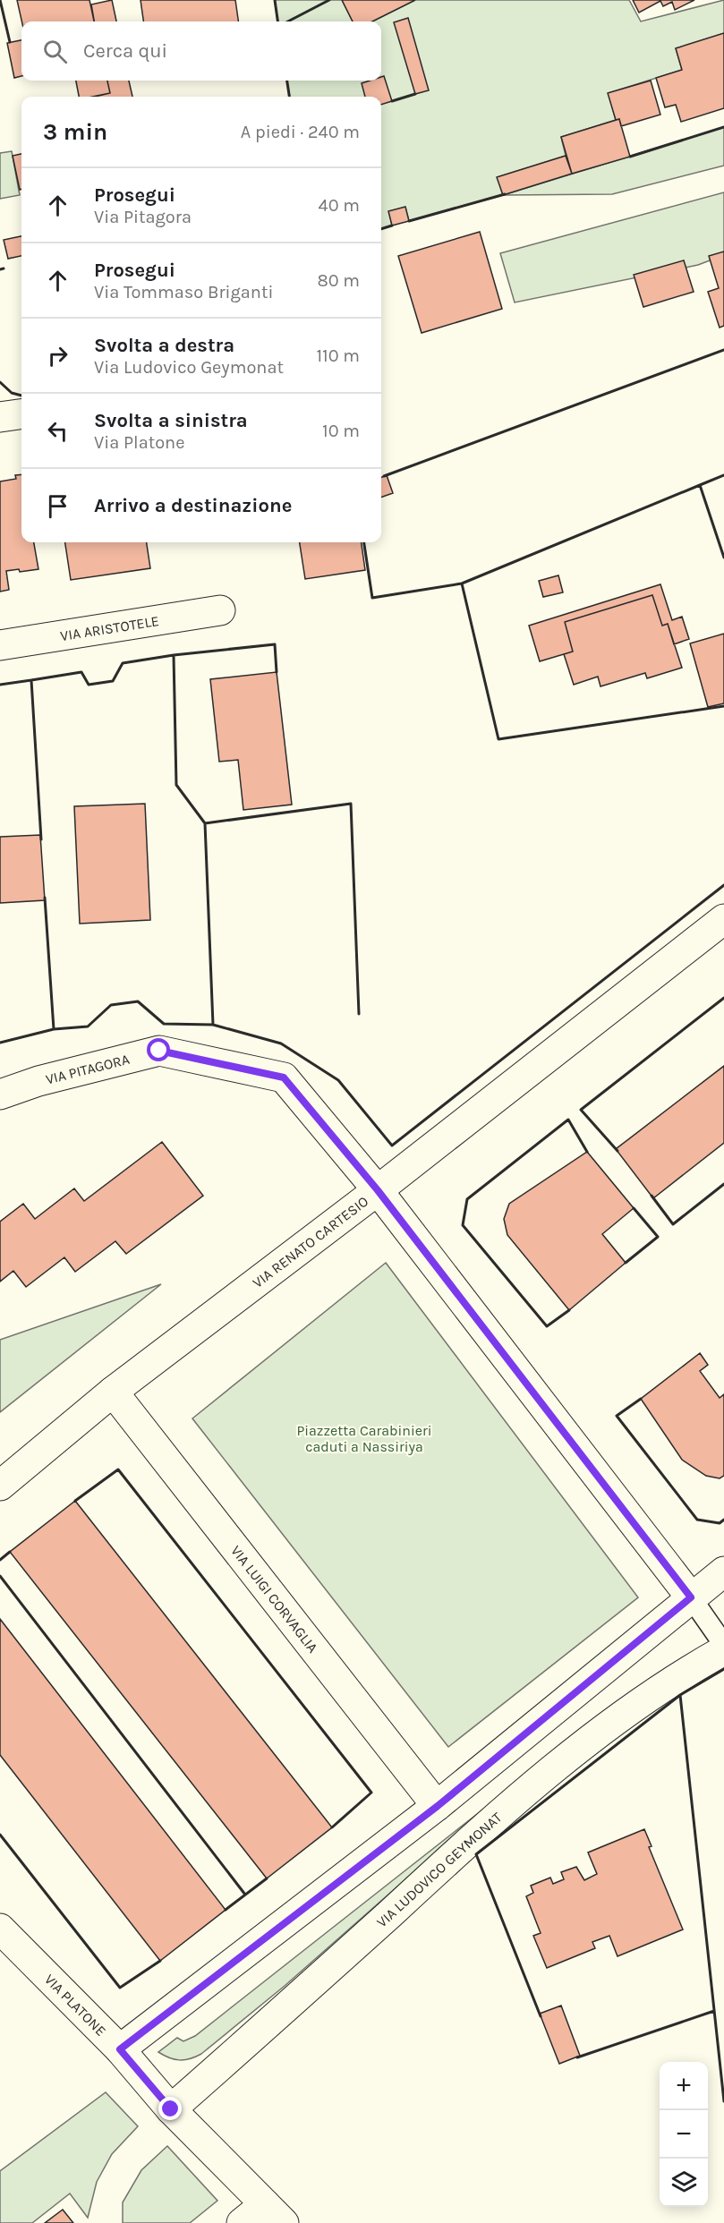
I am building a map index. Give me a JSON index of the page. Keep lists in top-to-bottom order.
{
  "streets": {
    "street": [
      "VIA ARISTOTELE",
      "VIA PITAGORA",
      "VIA RENATO CARTESIO",
      "VIA LUIGI CORVAGLIA",
      "VIA LUDOVICO GEYMONAT",
      "VIA PLATONE"
    ]
  },
  "crossings": [
    ["VIA PITAGORA", "VIA RENATO CARTESIO"],
    ["VIA RENATO CARTESIO", "VIA LUIGI CORVAGLIA"],
    ["VIA LUDOVICO GEYMONAT", "VIA PLATONE"]
  ],
  "parks": ["Piazzetta Carabinieri caduti a Nassiriya"],
  "page": {
    "search": "Cerca qui",
    "heading": ["3 min", "A piedi · 240 m"],
    "list": [
      ["Prosegui", "Via Pitagora", "40 m"],
      ["Prosegui", "Via Tommaso Briganti", "80 m"],
      ["Svolta a destra", "Via Ludovico Geymonat", "110 m"],
      ["Svolta a sinistra", "Via Platone", "10 m"],
      "Arrivo a destinazione"
    ],
    "map_buttons": ["+", "−"]
  }
}
